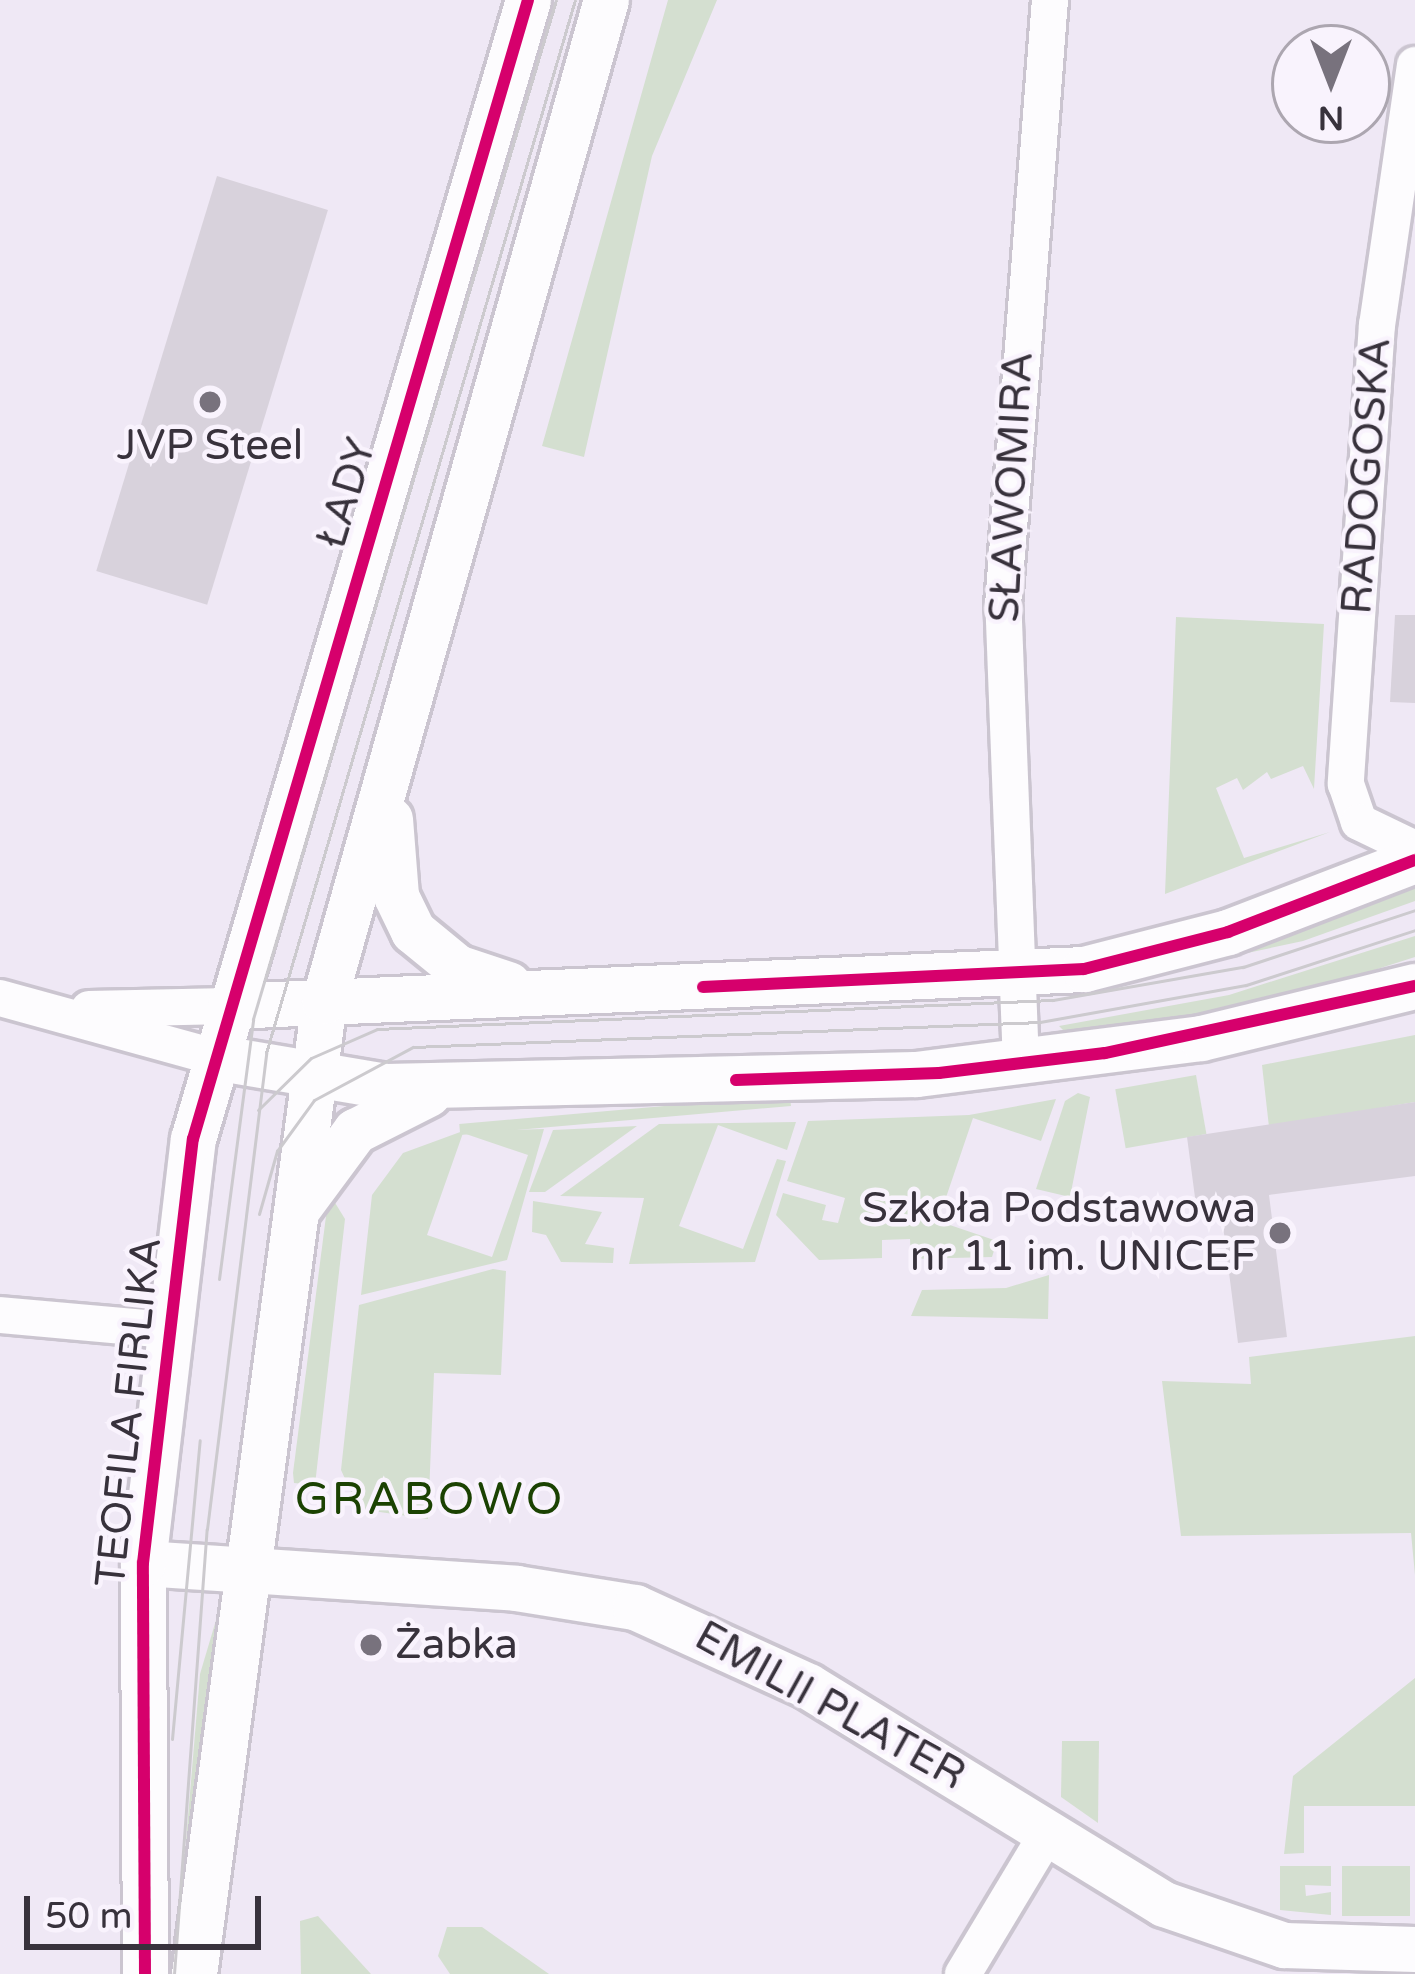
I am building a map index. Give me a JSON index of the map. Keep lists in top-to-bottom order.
{
  "streets": {
    "street": [
      "RADOGOSKA",
      "SŁAWOMIRA",
      "ŁADY",
      "TEOFILA FIRLIKA",
      "EMILII PLATER"
    ]
  },
  "crossings": [
    ["ŁADY", "TEOFILA FIRLIKA"],
    ["TEOFILA FIRLIKA", "EMILII PLATER"]
  ],
  "districts": ["GRABOWO"],
  "places": ["JVP Steel", "Szkoła Podstawowa nr 11 im. UNICEF", "Żabka"],
  "scale_bar": "50 m",
  "north": "bottom"
}
